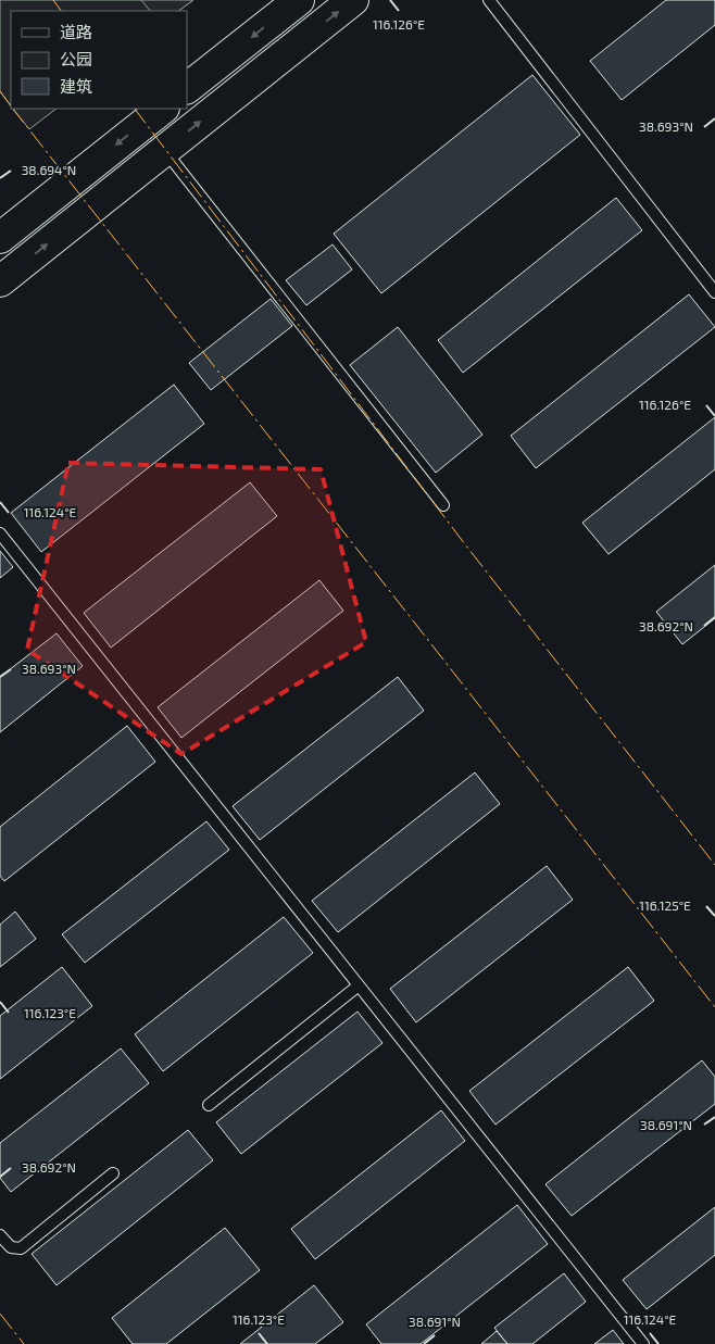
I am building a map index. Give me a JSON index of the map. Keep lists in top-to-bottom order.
{
  "legend": ["道路", "公园", "建筑"],
  "coordinates": [
    "116.126°E",
    "38.693°N",
    "38.694°N",
    "116.124°E",
    "38.692°N",
    "116.125°E",
    "116.123°E",
    "38.691°N"
  ]
}
